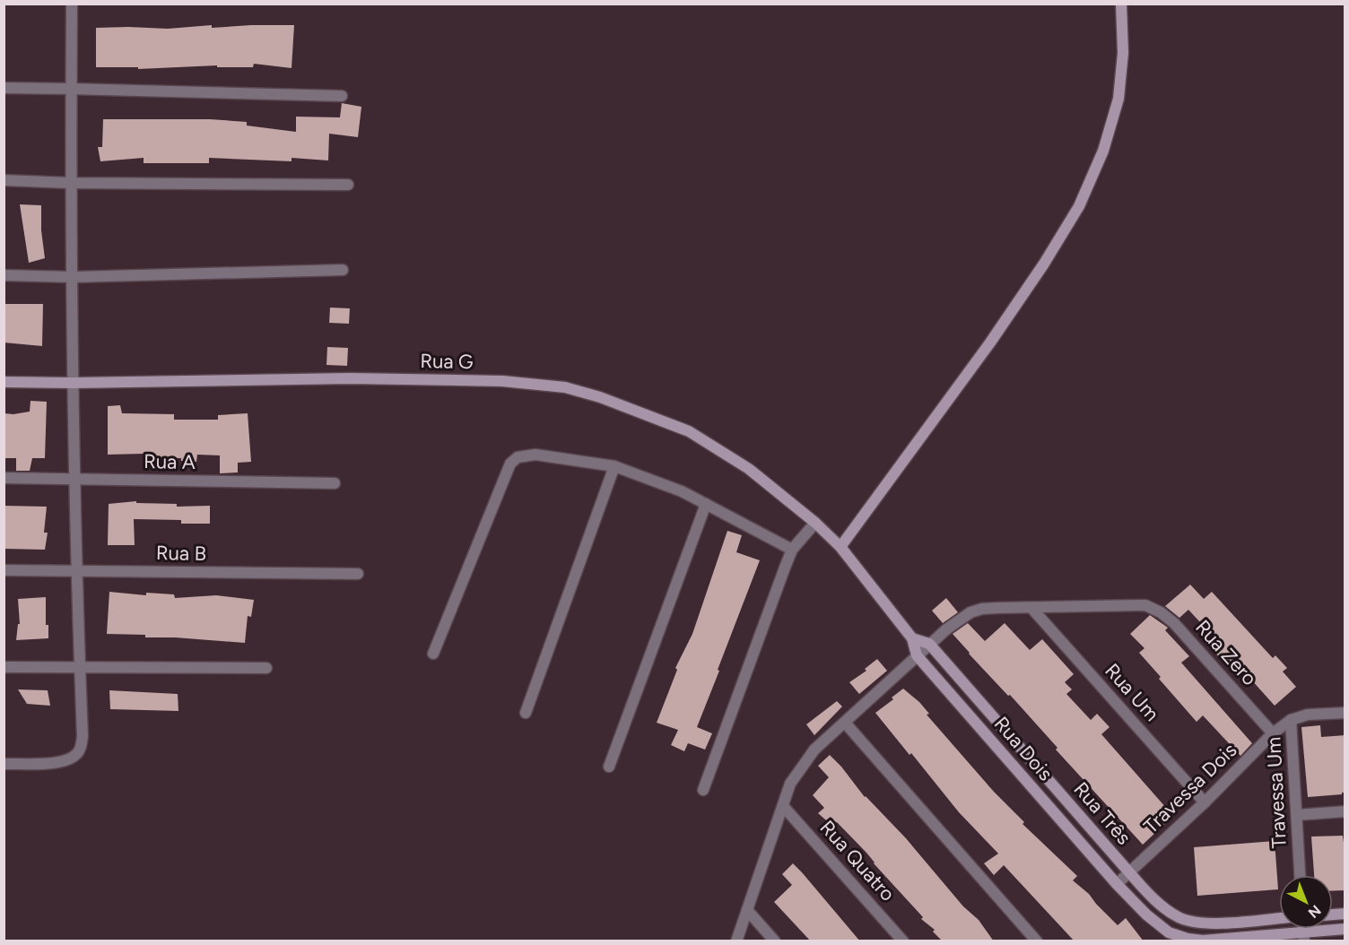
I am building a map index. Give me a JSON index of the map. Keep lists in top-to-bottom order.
{
  "streets": {
    "street": [
      "Rua G",
      "Rua A",
      "Rua B",
      "Rua Zero",
      "Rua Um",
      "Rua Dois",
      "Travessa Dois",
      "Travessa Um",
      "Rua Três",
      "Rua Quatro"
    ]
  },
  "crossings": [
    ["Rua G", "Rua Dois"],
    ["Rua Zero", "Rua Um"],
    ["Rua Zero", "Travessa Dois"],
    ["Rua Um", "Travessa Dois"],
    ["Rua Dois", "Travessa Dois"],
    ["Travessa Dois", "Travessa Um"],
    ["Travessa Dois", "Rua Três"]
  ],
  "north": "bottom right"
}
